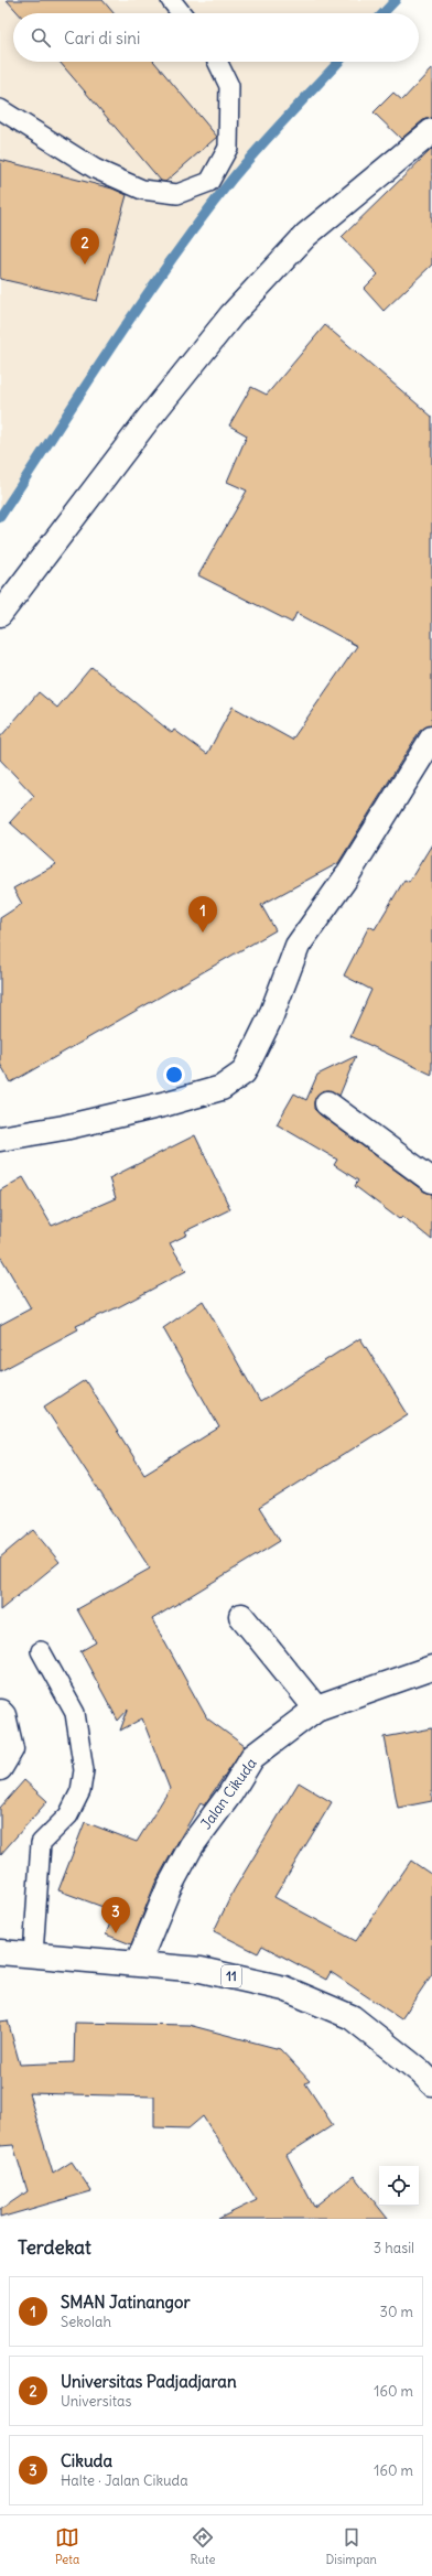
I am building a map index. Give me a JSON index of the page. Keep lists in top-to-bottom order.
{
  "streets": {
    "main road": ["Jalan Cikuda", "11"]
  },
  "crossings": [
    ["Jalan Cikuda", "11"]
  ],
  "page": {
    "search": "Cari di sini",
    "pins": ["2", "1", "3"],
    "heading": ["Terdekat", "3 hasil"],
    "list": [
      {
        "mark": "1",
        "name": "SMAN Jatinangor",
        "note": "Sekolah",
        "value": "30 m"
      },
      {
        "mark": "2",
        "name": "Universitas Padjadjaran",
        "note": "Universitas",
        "value": "160 m"
      },
      {
        "mark": "3",
        "name": "Cikuda",
        "note": "Halte · Jalan Cikuda",
        "value": "160 m"
      }
    ],
    "nav": ["Peta", "Rute", "Disimpan"]
  }
}
